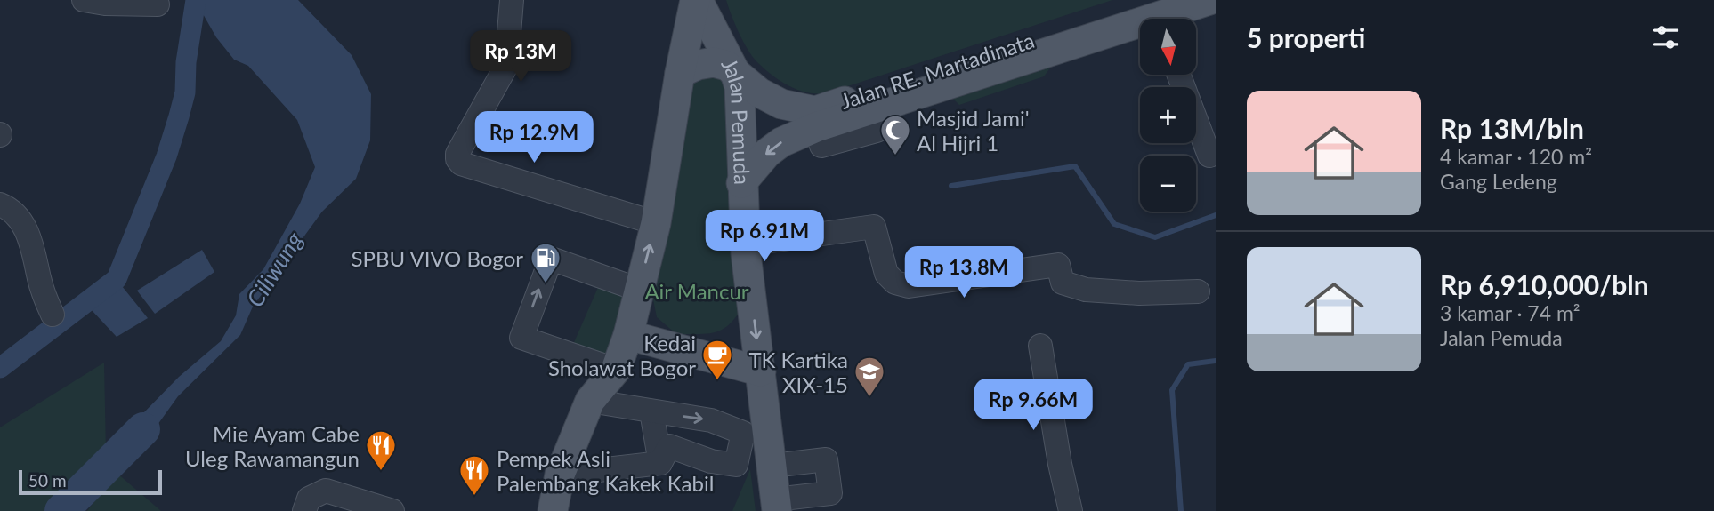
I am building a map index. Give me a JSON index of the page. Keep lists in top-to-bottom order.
{
  "streets": {
    "main road": ["Jalan RE. Martadinata", "Jalan Pemuda"]
  },
  "crossings": [
    ["Jalan RE. Martadinata", "Jalan Pemuda"]
  ],
  "water": ["Ciliwung"],
  "parks": ["Air Mancur"],
  "places": {
    "mosque": ["Masjid Jami' Al Hijri 1"],
    "fuel station": ["SPBU VIVO Bogor"],
    "cafe": ["Kedai Sholawat Bogor"],
    "school or university": ["TK Kartika XIX-15"],
    "restaurant": ["Mie Ayam Cabe Uleg Rawamangun", "Pempek Asli Palembang Kakek Kabil"]
  },
  "scale_bar": "50 m",
  "north": "bottom",
  "page": {
    "heading": "5 properti",
    "map_buttons": ["+", "−"],
    "price": [
      "Rp 13M",
      "Rp 12.9M",
      "Rp 6.91M",
      "Rp 13.8M",
      "Rp 9.66M"
    ],
    "list": [
      {
        "name": "Rp 13M/bln",
        "note": "4 kamar · 120 m² · Gang Ledeng"
      },
      {
        "name": "Rp 6,910,000/bln",
        "note": "3 kamar · 74 m² · Jalan Pemuda"
      }
    ],
    "scale": "50 m"
  }
}
